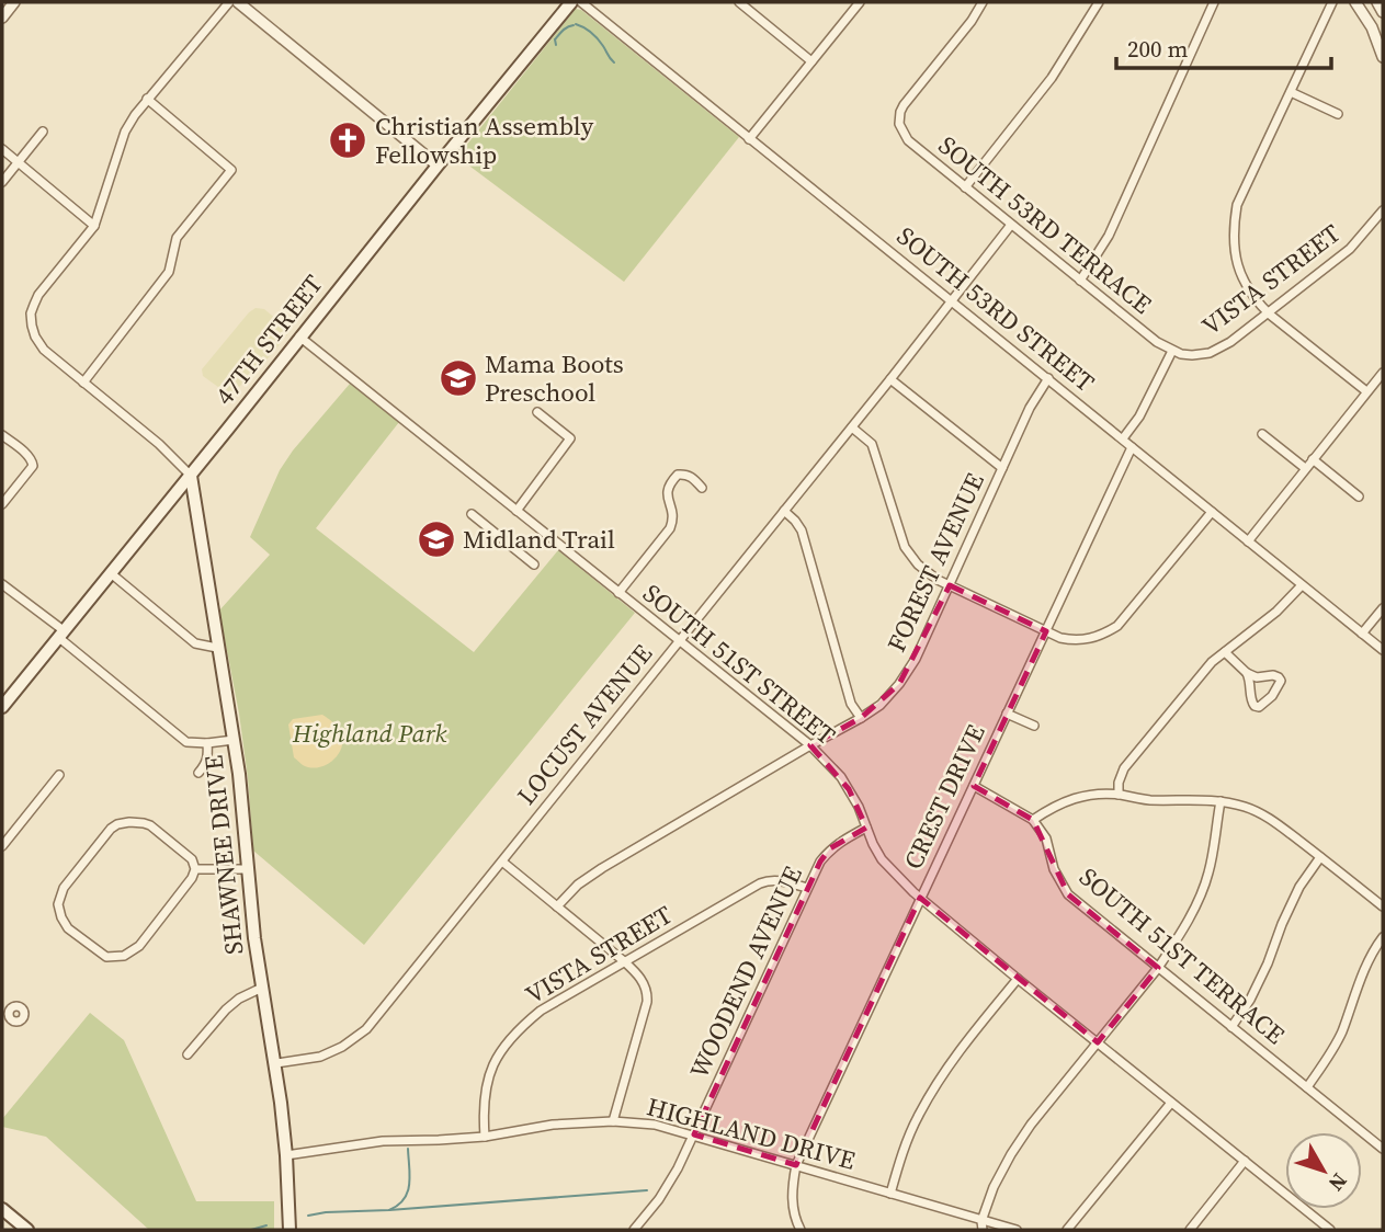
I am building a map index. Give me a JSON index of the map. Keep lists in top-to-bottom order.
{
  "streets": {
    "main road": ["47TH STREET", "SHAWNEE DRIVE"],
    "street": [
      "SOUTH 53RD TERRACE",
      "VISTA STREET",
      "SOUTH 53RD STREET",
      "FOREST AVENUE",
      "SOUTH 51ST STREET",
      "LOCUST AVENUE",
      "CREST DRIVE",
      "SOUTH 51ST TERRACE",
      "WOODEND AVENUE",
      "HIGHLAND DRIVE"
    ]
  },
  "crossings": [
    ["SOUTH 53RD TERRACE", "VISTA STREET"],
    ["SOUTH 53RD TERRACE", "LOCUST AVENUE"],
    ["VISTA STREET", "WOODEND AVENUE"],
    ["VISTA STREET", "HIGHLAND DRIVE"],
    ["SOUTH 53RD STREET", "FOREST AVENUE"],
    ["SOUTH 53RD STREET", "LOCUST AVENUE"],
    ["SOUTH 53RD STREET", "CREST DRIVE"],
    ["47TH STREET", "SOUTH 51ST STREET"],
    ["47TH STREET", "SHAWNEE DRIVE"],
    ["FOREST AVENUE", "SOUTH 51ST STREET"],
    ["SOUTH 51ST STREET", "LOCUST AVENUE"],
    ["SOUTH 51ST STREET", "CREST DRIVE"],
    ["SOUTH 51ST STREET", "WOODEND AVENUE"],
    ["LOCUST AVENUE", "SHAWNEE DRIVE"],
    ["CREST DRIVE", "HIGHLAND DRIVE"],
    ["SHAWNEE DRIVE", "HIGHLAND DRIVE"],
    ["WOODEND AVENUE", "HIGHLAND DRIVE"]
  ],
  "parks": ["Highland Park"],
  "places": {
    "church": ["Christian Assembly Fellowship"],
    "school or university": ["Mama Boots Preschool", "Midland Trail"]
  },
  "scale_bar": "200 m",
  "north": "bottom right"
}
